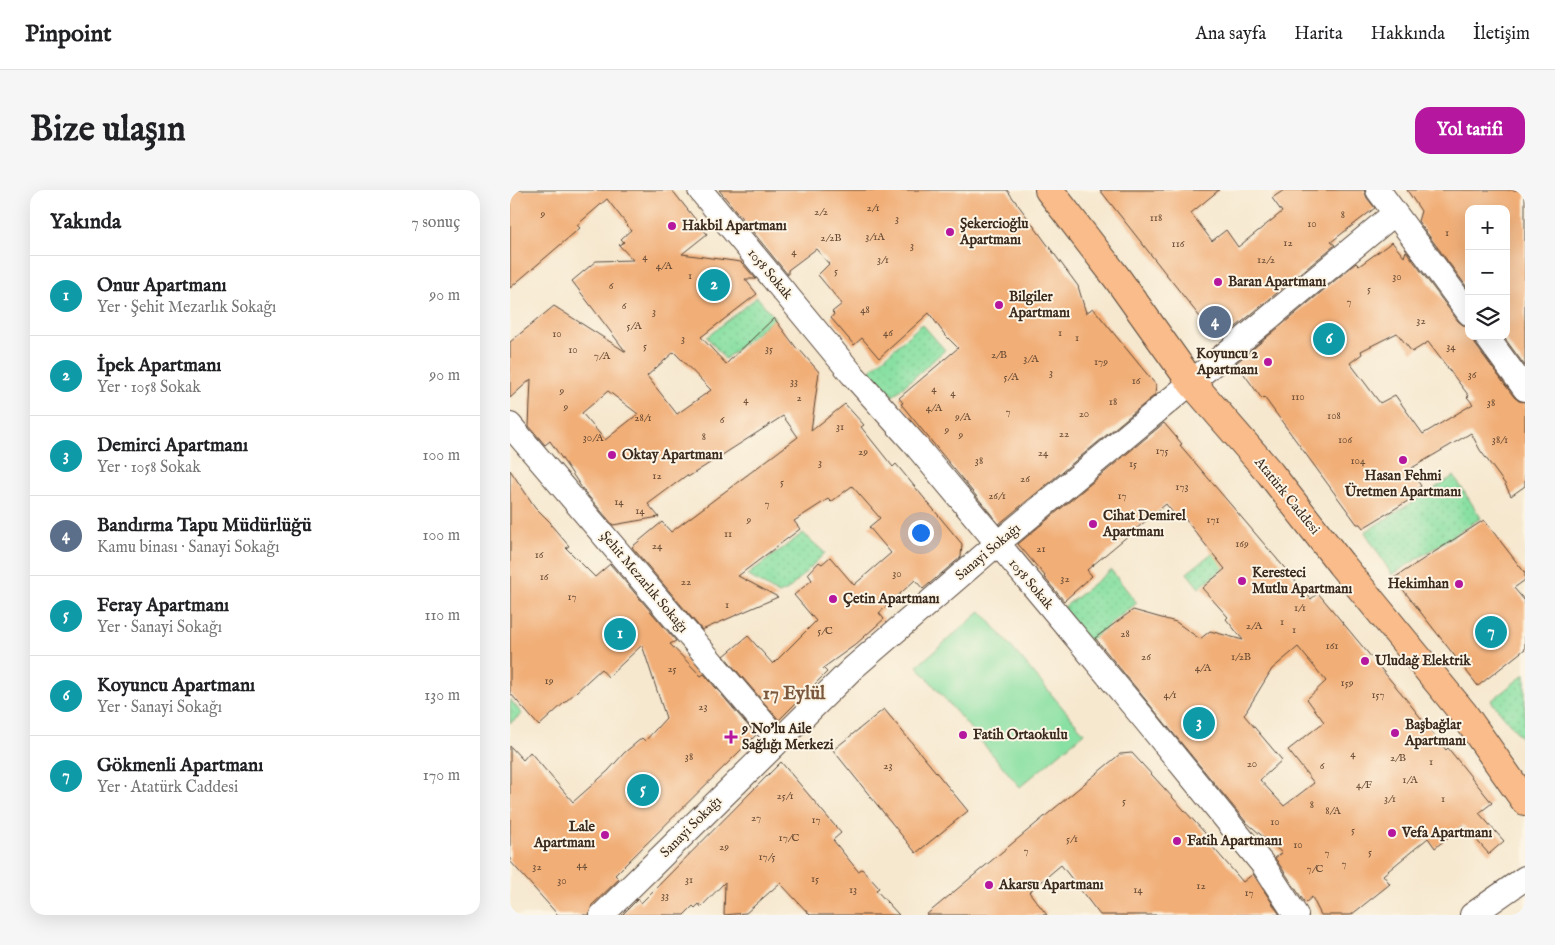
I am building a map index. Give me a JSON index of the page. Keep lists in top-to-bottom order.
{
  "streets": {
    "main road": ["Atatürk Caddesi"],
    "street": ["1058 Sokak", "Sanayi Sokağı", "Şehit Mezarlık Sokağı"]
  },
  "crossings": [
    ["1058 Sokak", "Sanayi Sokağı"],
    ["Atatürk Caddesi", "Sanayi Sokağı"],
    ["Sanayi Sokağı", "Şehit Mezarlık Sokağı"]
  ],
  "districts": ["17 Eylül"],
  "places": {
    "other": [
      "Hakbil Apartmanı",
      "Şekercioğlu Apartmanı",
      "Baran Apartmanı",
      "Bilgiler Apartmanı",
      "Koyuncu 2 Apartmanı",
      "Oktay Apartmanı",
      "Hasan Fehmi Üretmen Apartmanı",
      "Cihat Demirel Apartmanı",
      "Keresteci Mutlu Apartmanı",
      "Hekimhan",
      "Çetin Apartmanı",
      "Uludağ Elektrik",
      "Başbağlar Apartmanı",
      "Fatih Ortaokulu",
      "Vefa Apartmanı",
      "Lale Apartmanı",
      "Fatih Apartmanı",
      "Akarsu Apartmanı"
    ],
    "health": ["9 No'lu Aile Sağlığı Merkezi"]
  },
  "house_numbers": [
    "2/1",
    "2/2",
    "9",
    "8",
    "118",
    "3",
    "10",
    "1",
    "3/1A",
    "2/2B",
    "12",
    "116",
    "3",
    "4",
    "4",
    "3/1",
    "12/2",
    "4/A",
    "5",
    "1",
    "30",
    "6",
    "5",
    "7",
    "6",
    "48",
    "3",
    "32",
    "5/A",
    "46",
    "1",
    "10",
    "1",
    "3",
    "5",
    "34",
    "35",
    "10",
    "2/B",
    "7/A",
    "3/A",
    "179",
    "3",
    "36",
    "5/A",
    "16",
    "33",
    "4",
    "9",
    "4",
    "110",
    "2",
    "4",
    "18",
    "38",
    "9",
    "4/A",
    "7",
    "20",
    "108",
    "9/A",
    "28/1",
    "6",
    "31",
    "9",
    "22",
    "9",
    "8",
    "30/A",
    "106",
    "38/1",
    "175",
    "29",
    "24",
    "38",
    "104",
    "3",
    "15",
    "12",
    "26",
    "5",
    "173",
    "26/1",
    "17",
    "14",
    "7",
    "14",
    "9",
    "171",
    "11",
    "169",
    "24",
    "21",
    "16",
    "30",
    "16",
    "32",
    "22",
    "17",
    "1",
    "1/1",
    "1",
    "2/A",
    "1",
    "5/C",
    "28",
    "161",
    "26",
    "1/2B",
    "4/A",
    "25",
    "19",
    "159",
    "4/1",
    "157",
    "23",
    "4",
    "38",
    "2/B",
    "1",
    "20",
    "23",
    "6",
    "1/A",
    "4/F",
    "25/1",
    "3/1",
    "1",
    "5",
    "8",
    "8/A",
    "27",
    "17",
    "10",
    "5",
    "17/C",
    "5/1",
    "10",
    "29",
    "7",
    "5",
    "7",
    "17/5",
    "7",
    "44",
    "32",
    "7/C",
    "15",
    "31",
    "30",
    "12",
    "13",
    "14",
    "17",
    "33"
  ],
  "page": {
    "header": "Pinpoint",
    "nav": [
      "Ana sayfa",
      "Harita",
      "Hakkında",
      "İletişim"
    ],
    "buttons": "Yol tarifi",
    "title": "Bize ulaşın",
    "heading": ["Yakında", "7 sonuç"],
    "map_buttons": ["+", "−"],
    "list": [
      {
        "mark": "1",
        "name": "Onur Apartmanı",
        "note": "Yer · Şehit Mezarlık Sokağı",
        "value": "90 m"
      },
      {
        "mark": "2",
        "name": "İpek Apartmanı",
        "note": "Yer · 1058 Sokak",
        "value": "90 m"
      },
      {
        "mark": "3",
        "name": "Demirci Apartmanı",
        "note": "Yer · 1058 Sokak",
        "value": "100 m"
      },
      {
        "mark": "4",
        "name": "Bandırma Tapu Müdürlüğü",
        "note": "Kamu binası · Sanayi Sokağı",
        "value": "100 m"
      },
      {
        "mark": "5",
        "name": "Feray Apartmanı",
        "note": "Yer · Sanayi Sokağı",
        "value": "110 m"
      },
      {
        "mark": "6",
        "name": "Koyuncu Apartmanı",
        "note": "Yer · Sanayi Sokağı",
        "value": "130 m"
      },
      {
        "mark": "7",
        "name": "Gökmenli Apartmanı",
        "note": "Yer · Atatürk Caddesi",
        "value": "170 m"
      }
    ],
    "pins": [
      "2",
      "4",
      "6",
      "7",
      "1",
      "3",
      "5"
    ]
  }
}
